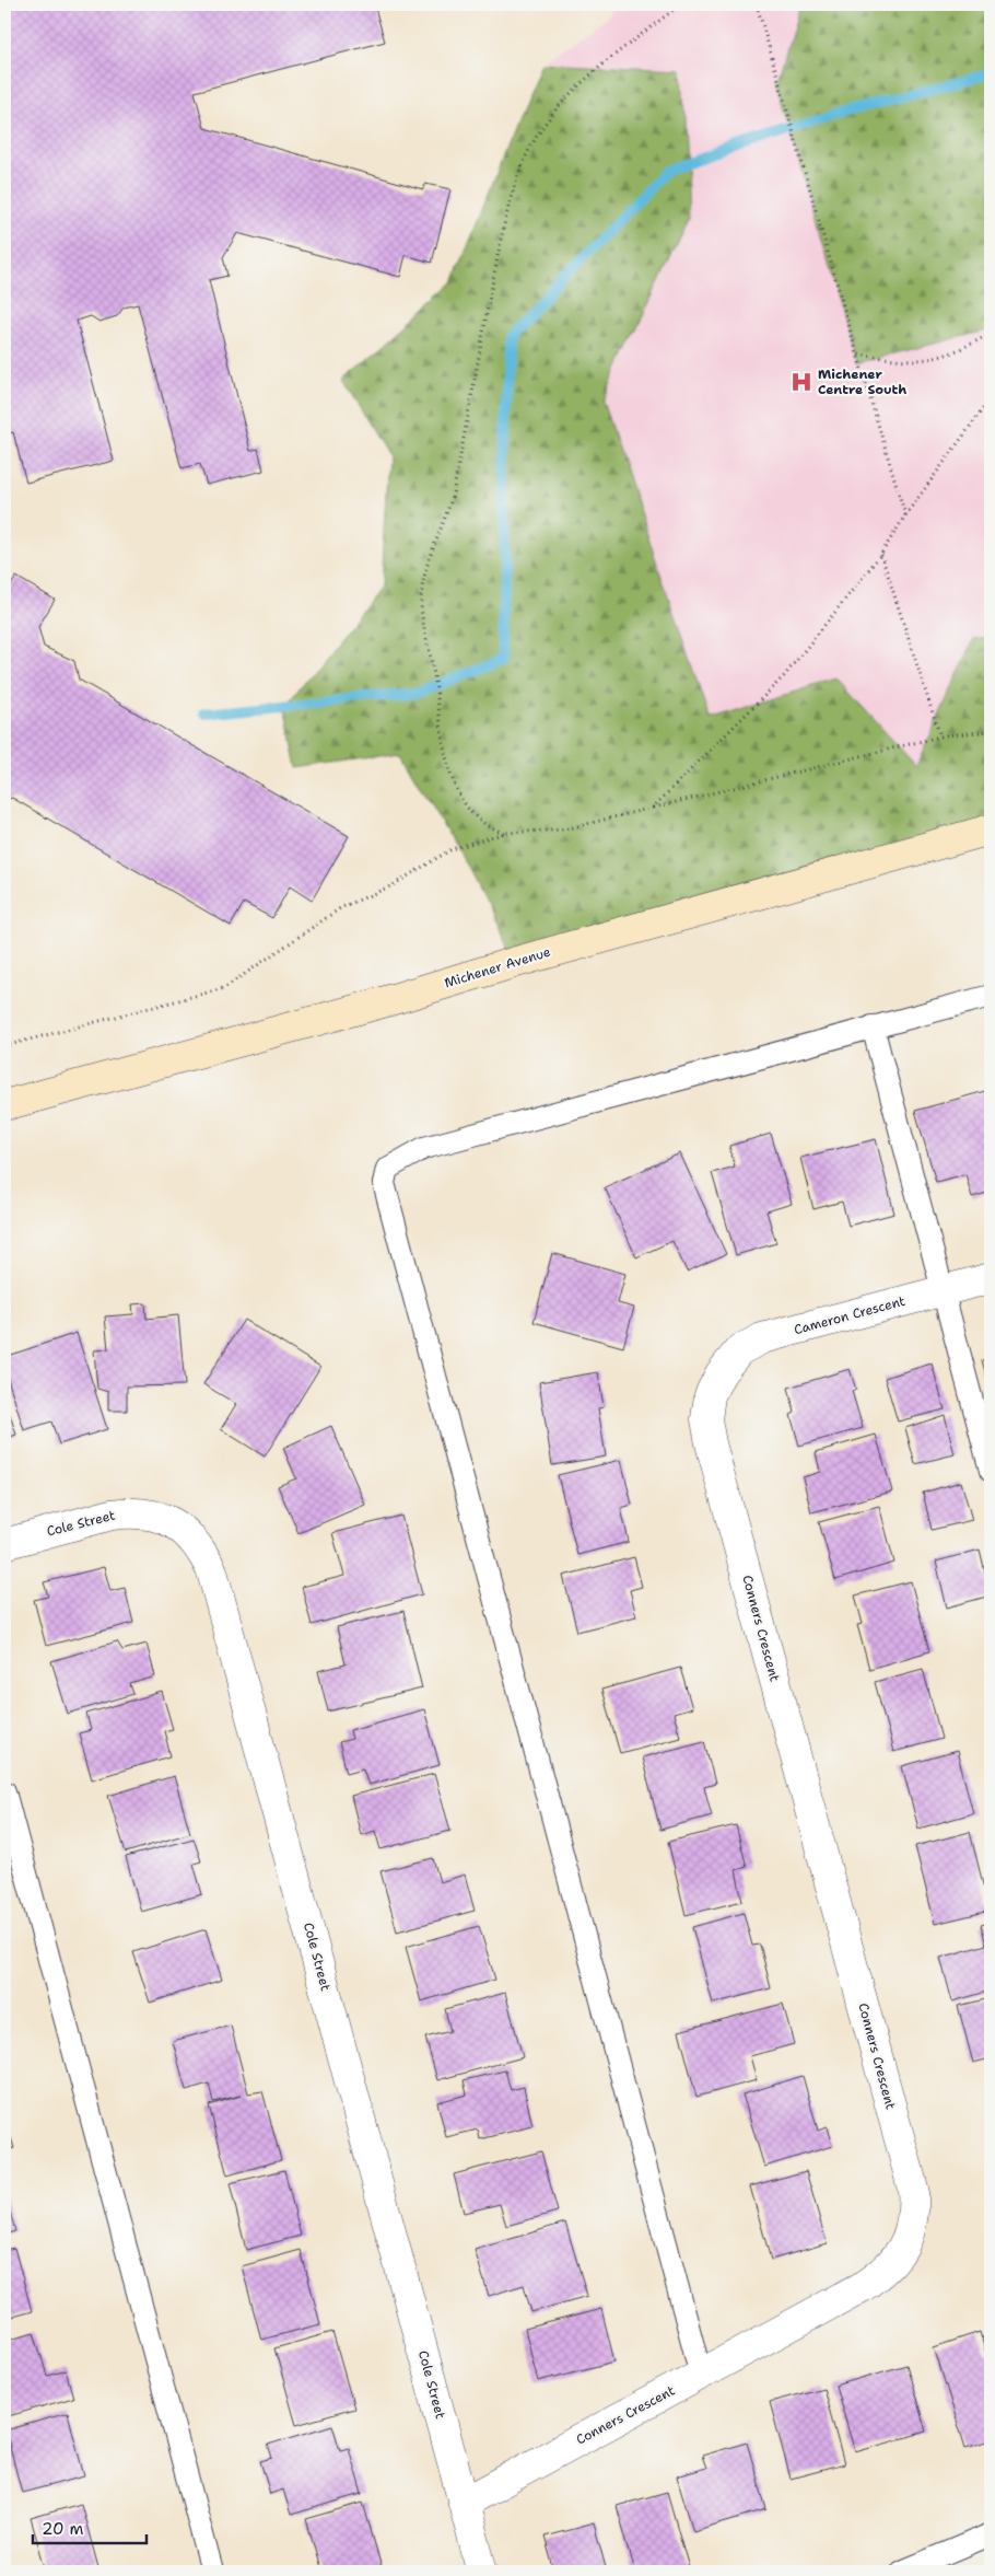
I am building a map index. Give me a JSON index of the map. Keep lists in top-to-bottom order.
{
  "streets": {
    "street": [
      "Michener Avenue",
      "Cameron Crescent",
      "Cole Street",
      "Conners Crescent"
    ]
  },
  "crossings": [
    ["Cameron Crescent", "Conners Crescent"],
    ["Cole Street", "Conners Crescent"]
  ],
  "places": {
    "hospital": ["Michener Centre South"]
  },
  "scale_bar": "20 m"
}
